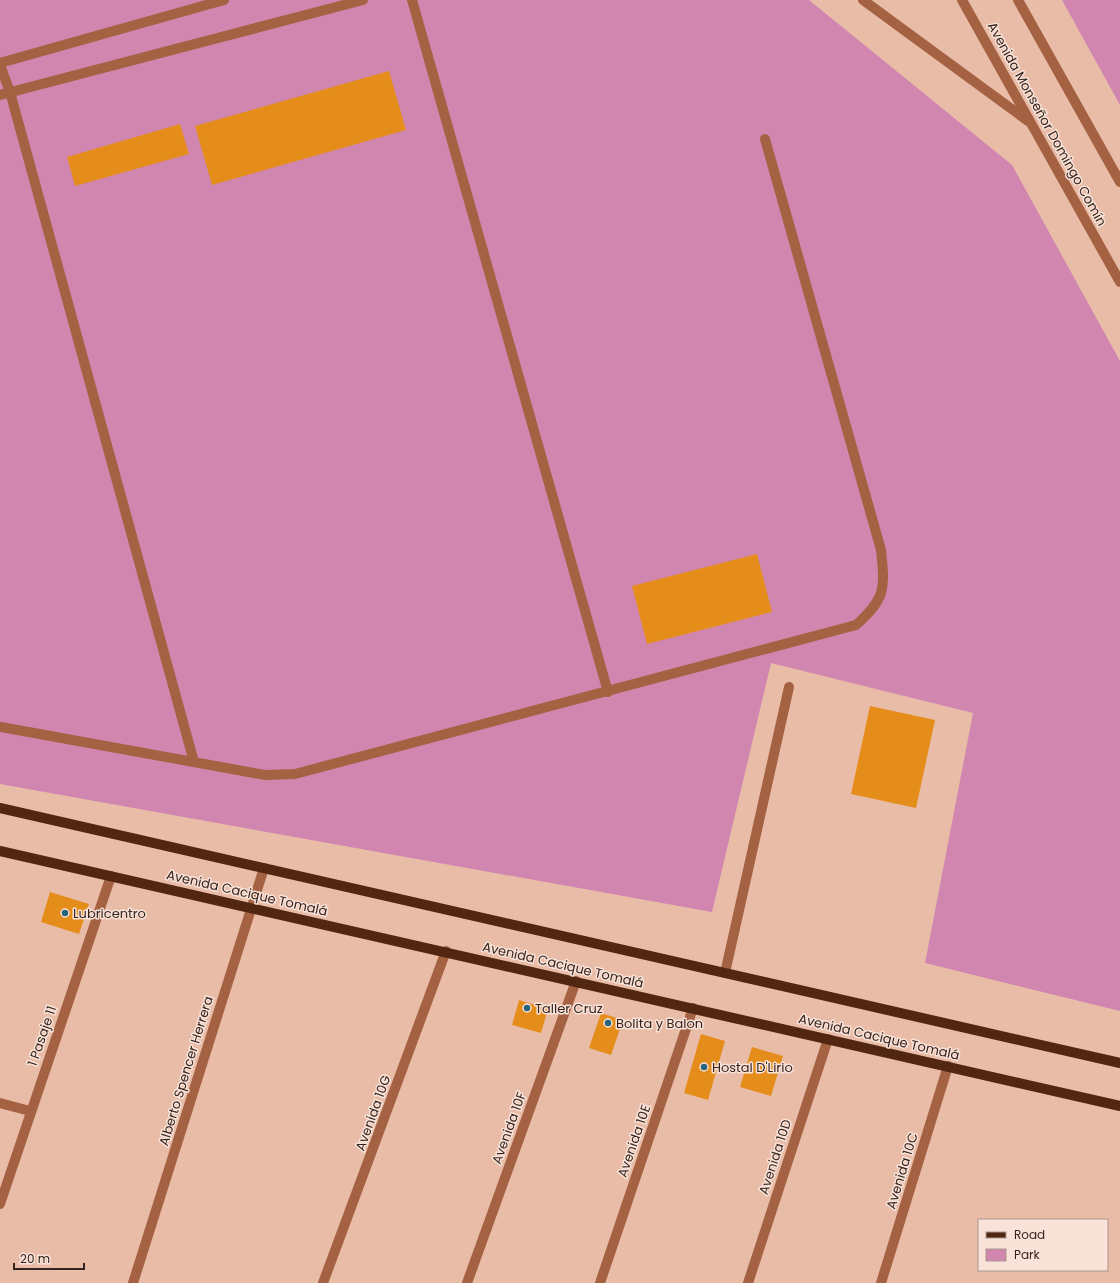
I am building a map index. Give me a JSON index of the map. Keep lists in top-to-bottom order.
{
  "streets": {
    "main road": ["Avenida Cacique Tomalá"],
    "street": [
      "Avenida Monseñor Domingo Comín",
      "1 Pasaje 11",
      "Alberto Spencer Herrera",
      "Avenida 10G",
      "Avenida 10F",
      "Avenida 10E",
      "Avenida 10D",
      "Avenida 10C"
    ]
  },
  "crossings": [
    ["Avenida Cacique Tomalá", "1 Pasaje 11"],
    ["Avenida Cacique Tomalá", "Alberto Spencer Herrera"],
    ["Avenida Cacique Tomalá", "Avenida 10G"],
    ["Avenida Cacique Tomalá", "Avenida 10F"],
    ["Avenida Cacique Tomalá", "Avenida 10E"],
    ["Avenida Cacique Tomalá", "Avenida 10D"],
    ["Avenida Cacique Tomalá", "Avenida 10C"]
  ],
  "places": [
    "Lubricentro",
    "Taller Cruz",
    "Bolita y Balon",
    "Hostal D'Lirio"
  ],
  "legend": ["Road", "Park"],
  "scale_bar": "20 m"
}
